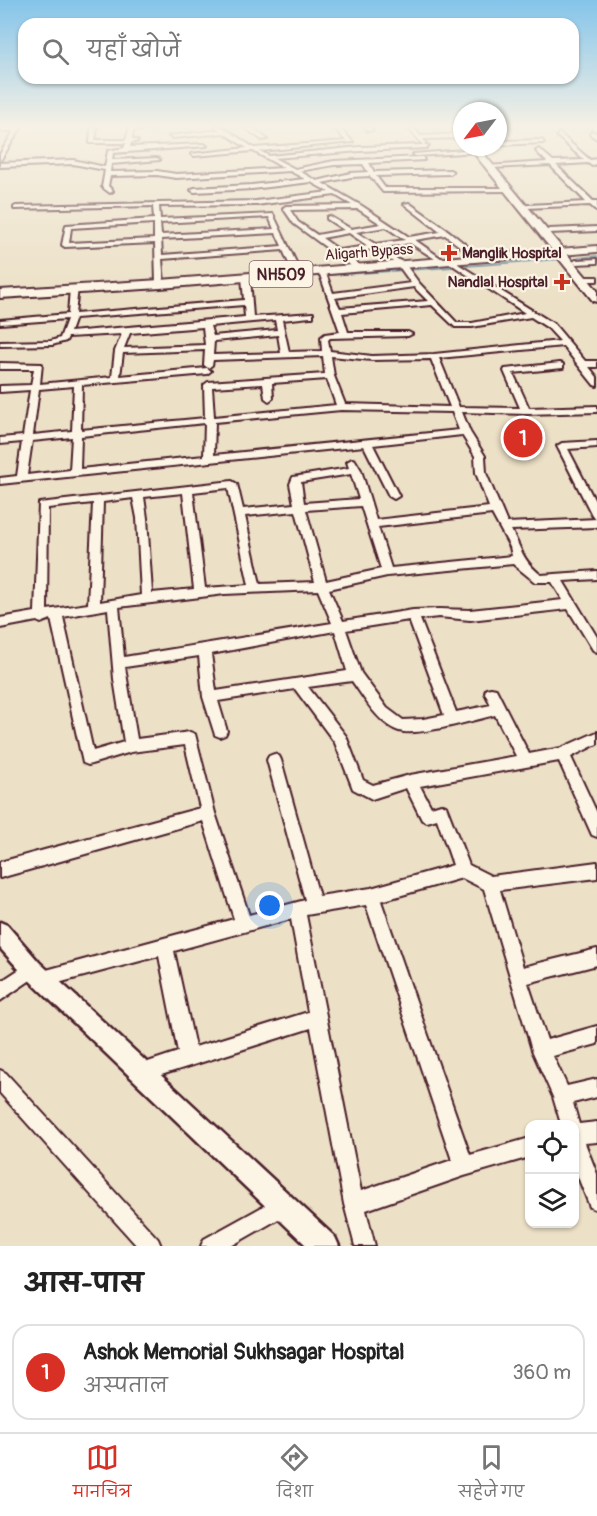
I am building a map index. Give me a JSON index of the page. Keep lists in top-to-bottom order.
{
  "streets": {
    "main road": ["Aligarh Bypass", "NH509"]
  },
  "places": {
    "health": ["Manglik Hospital", "Nandlal Hospital"]
  },
  "north": "bottom left",
  "page": {
    "search": "यहाँ खोजें",
    "pins": "1",
    "heading": "आस-पास",
    "list": [
      {
        "mark": "1",
        "name": "Ashok Memorial Sukhsagar Hospital",
        "note": "अस्पताल",
        "value": "360 m"
      }
    ],
    "nav": ["मानचित्र", "दिशा", "सहेजे गए"]
  }
}
